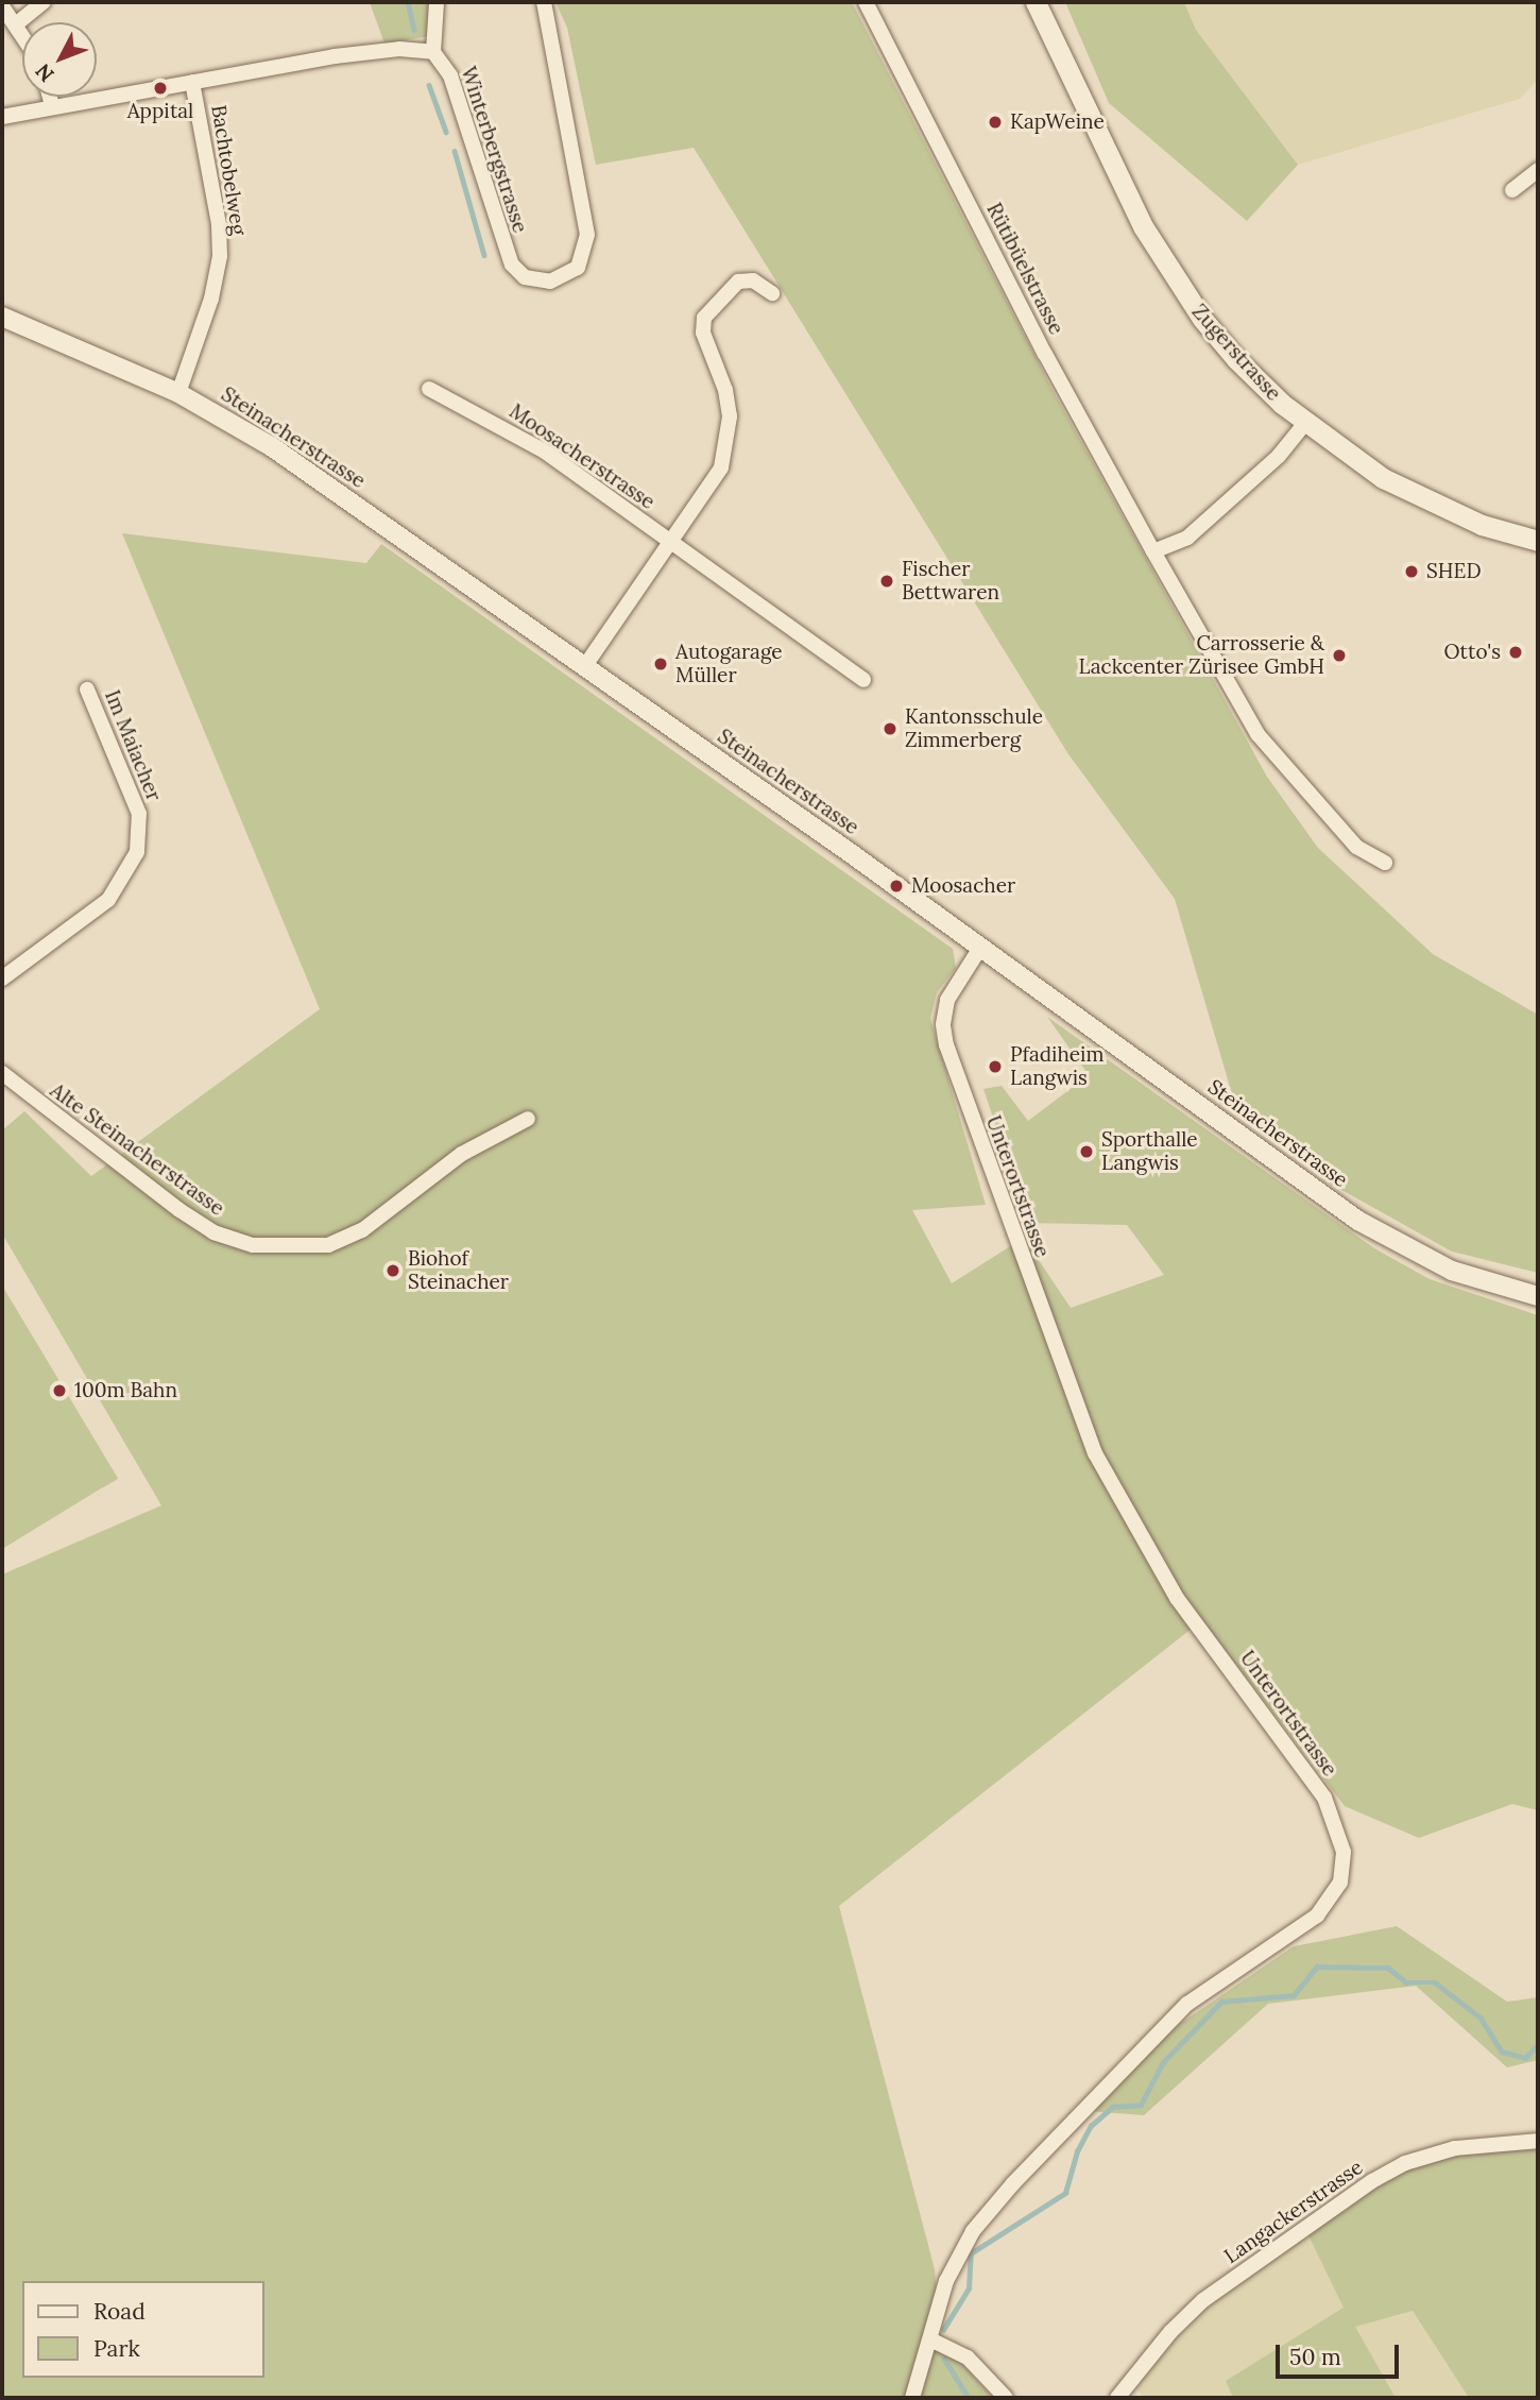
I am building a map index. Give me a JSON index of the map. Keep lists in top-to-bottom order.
{
  "streets": {
    "main road": ["Zugerstrasse"],
    "street": [
      "Winterbergstrasse",
      "Bachtobelweg",
      "Rütibüelstrasse",
      "Steinacherstrasse",
      "Moosacherstrasse",
      "Im Maiacher",
      "Alte Steinacherstrasse",
      "Unterortstrasse",
      "Langackerstrasse"
    ]
  },
  "crossings": [
    ["Winterbergstrasse", "Bachtobelweg"],
    ["Bachtobelweg", "Steinacherstrasse"],
    ["Steinacherstrasse", "Unterortstrasse"]
  ],
  "places": [
    "Appital",
    "KapWeine",
    "SHED",
    "Fischer Bettwaren",
    "Otto's",
    "Carrosserie & Lackcenter Zürisee GmbH",
    "Autogarage Müller",
    "Kantonsschule Zimmerberg",
    "Moosacher",
    "Pfadiheim Langwis",
    "Sporthalle Langwis",
    "Biohof Steinacher",
    "100m Bahn"
  ],
  "legend": ["Road", "Park"],
  "scale_bar": "50 m",
  "north": "bottom left"
}
